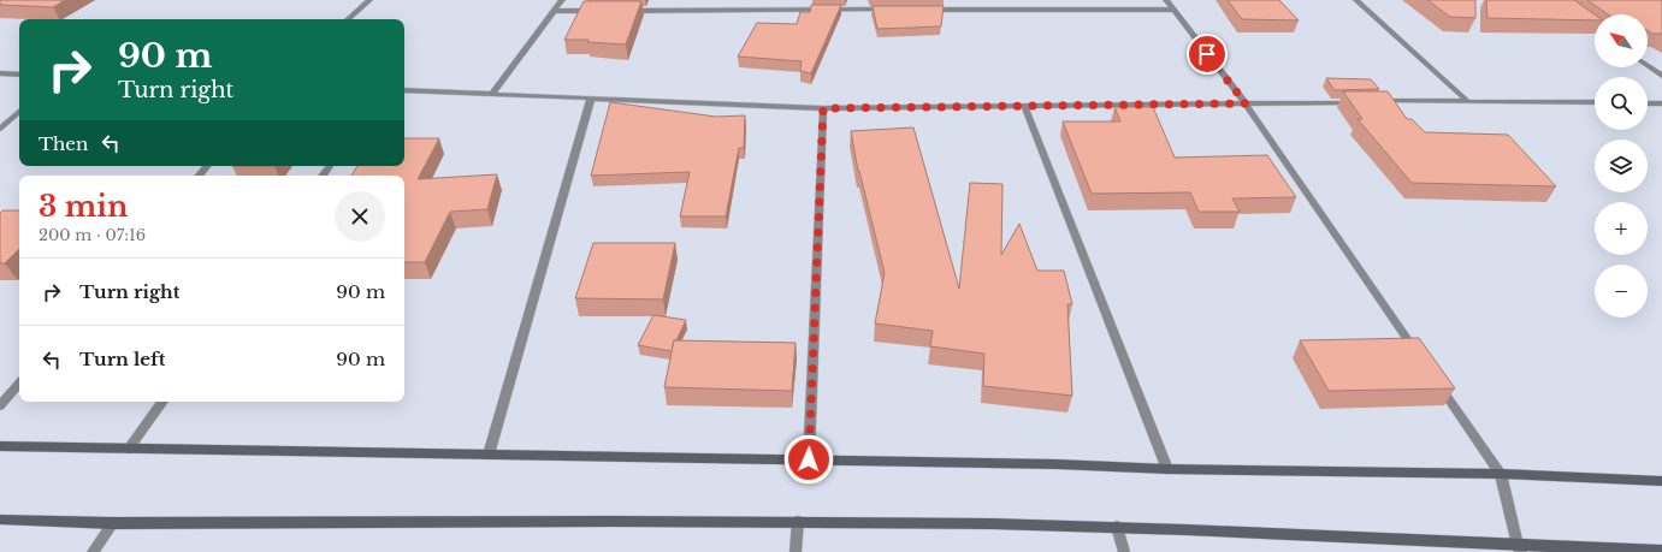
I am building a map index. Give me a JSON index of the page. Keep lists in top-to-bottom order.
{
  "north": "top left",
  "page": {
    "map_buttons": ["+", "−"],
    "turn": ["90 m", "Turn right"],
    "then": "Then",
    "heading": ["3 min", "200 m · 07:16"],
    "list": [
      {
        "name": "Turn right",
        "value": "90 m"
      },
      {
        "name": "Turn left",
        "value": "90 m"
      }
    ]
  }
}
